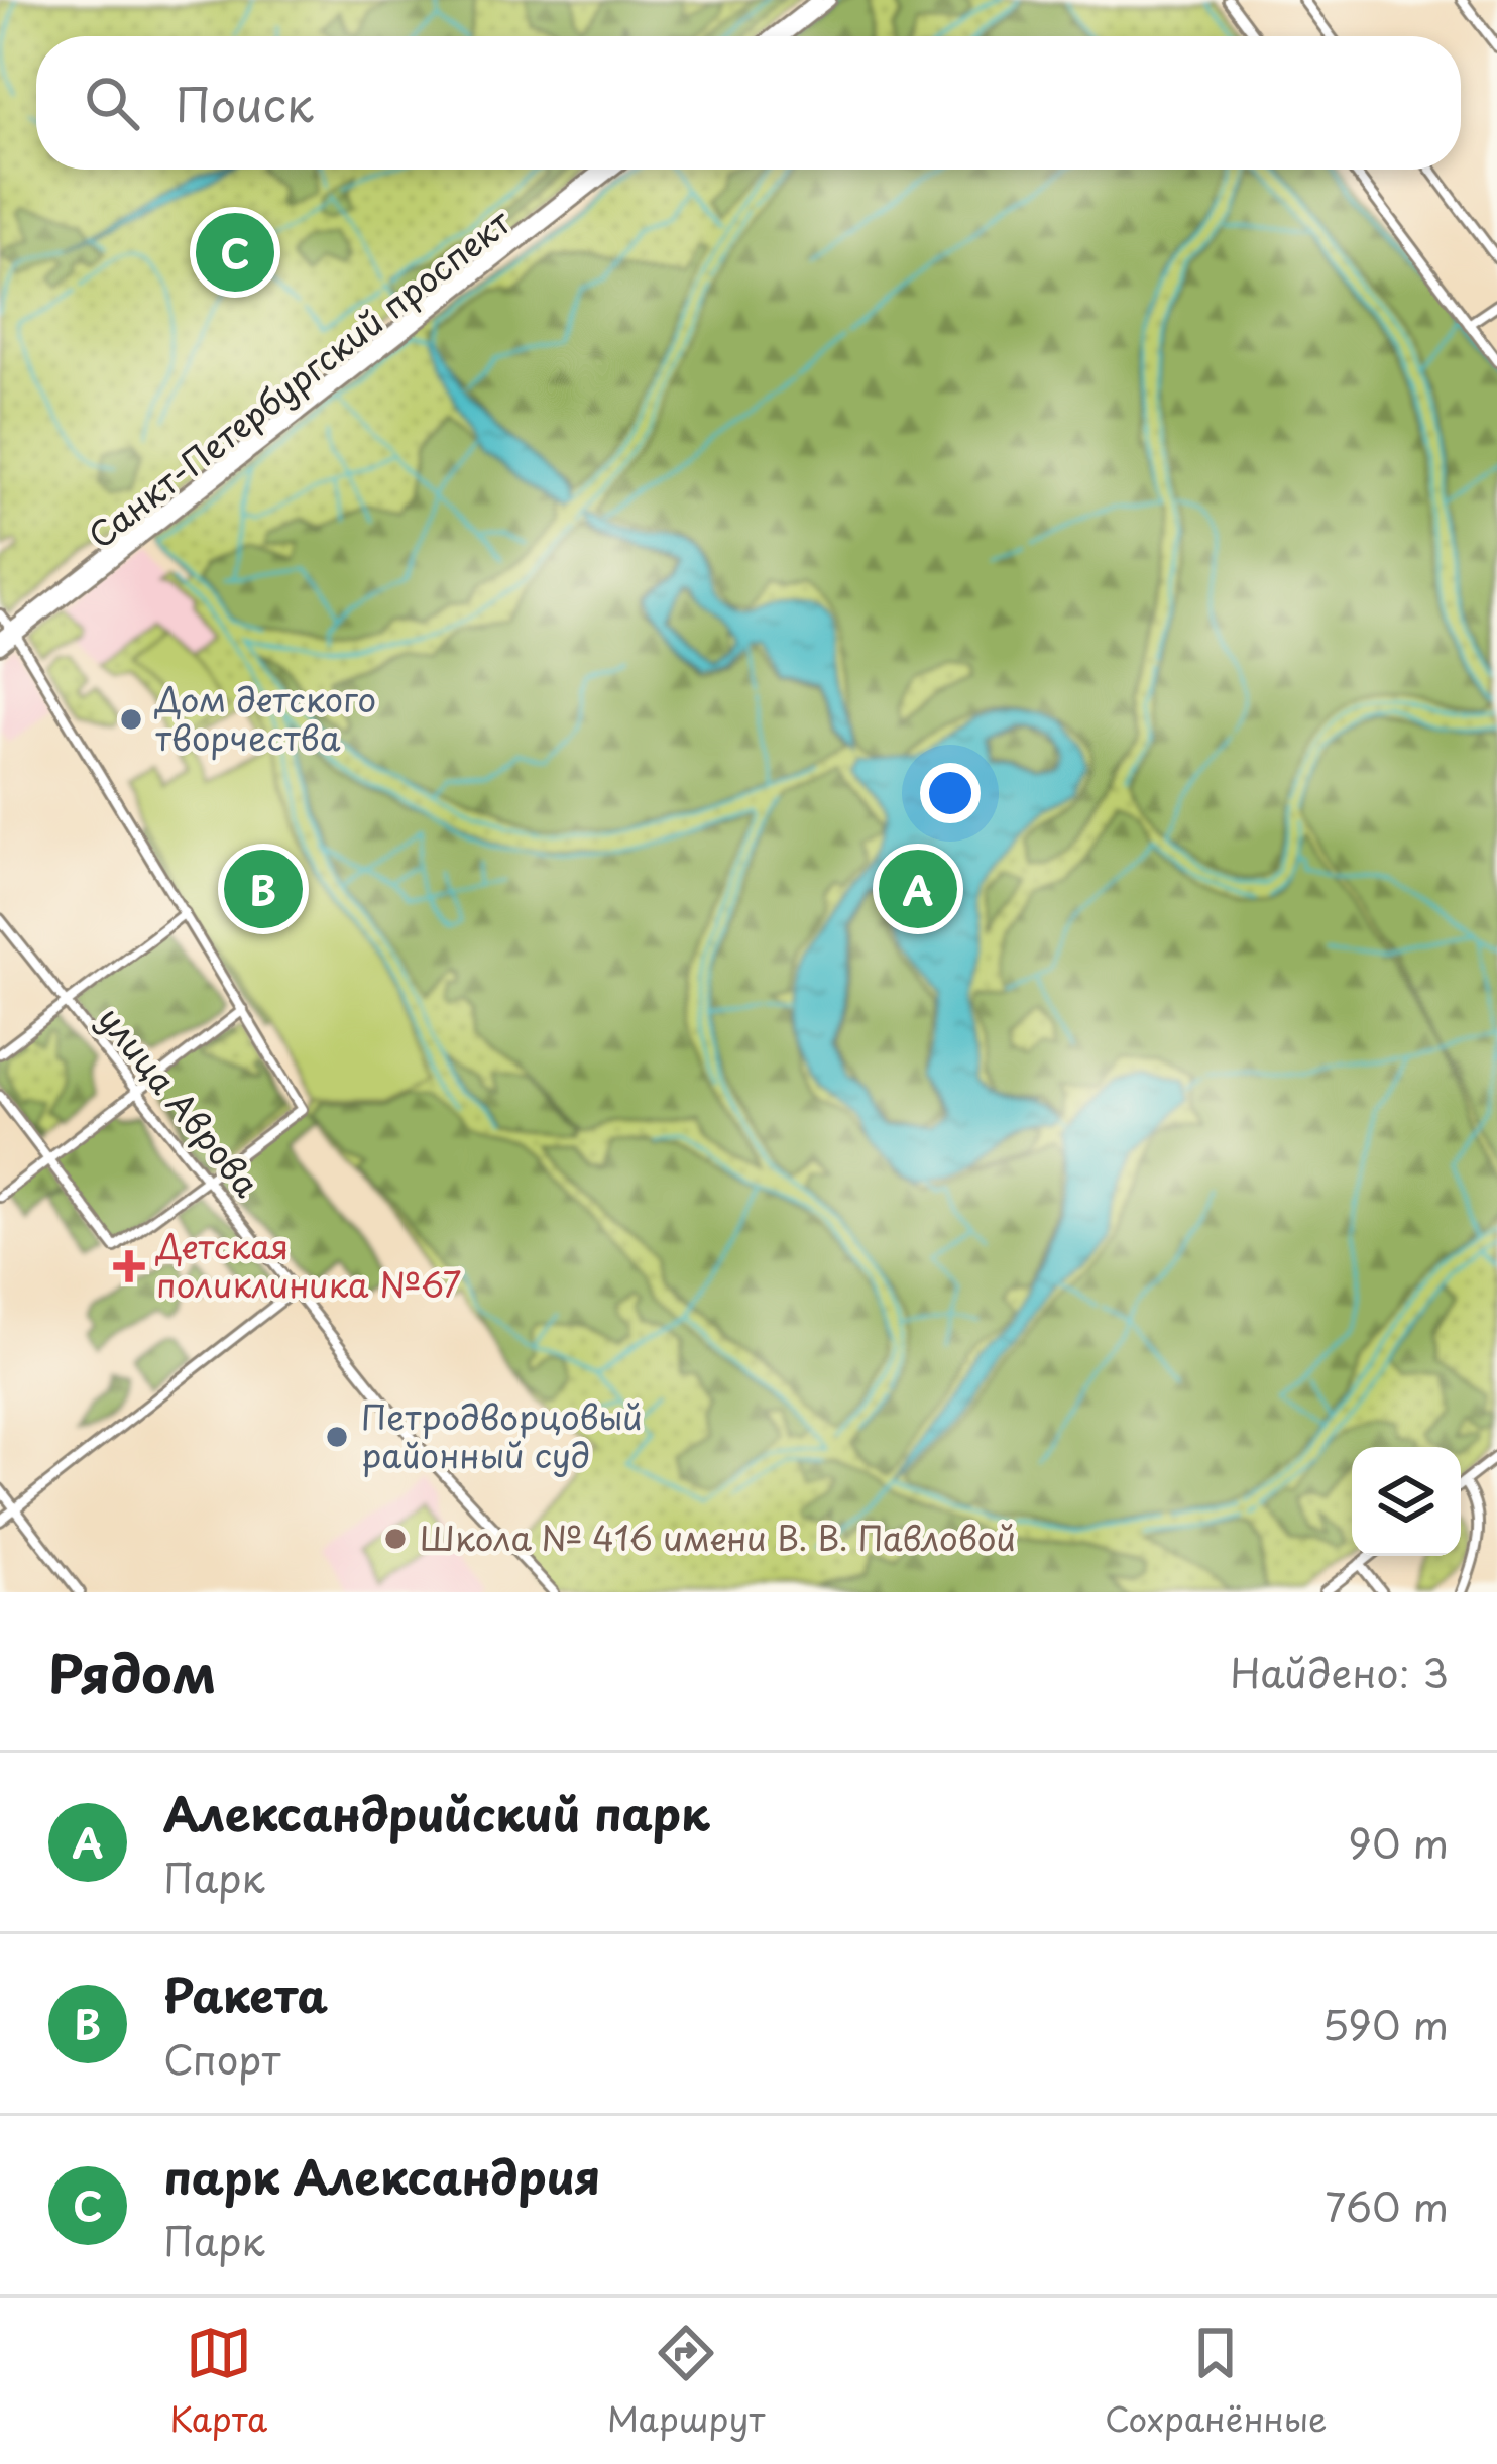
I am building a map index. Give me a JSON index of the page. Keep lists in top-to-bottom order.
{
  "streets": {
    "main road": ["Санкт-Петербургский проспект"],
    "street": ["улица Аврова"]
  },
  "places": {
    "other": ["Дом детского творчества", "Петродворцовый районный суд", "Школа № 416 имени В. В. Павловой"],
    "health": ["Детская поликлиника №67"]
  },
  "page": {
    "search": "Поиск",
    "pins": ["C", "A", "B"],
    "heading": ["Рядом", "Найдено: 3"],
    "list": [
      {
        "mark": "A",
        "name": "Александрийский парк",
        "note": "Парк",
        "value": "90 m"
      },
      {
        "mark": "B",
        "name": "Ракета",
        "note": "Спорт",
        "value": "590 m"
      },
      {
        "mark": "C",
        "name": "парк Александрия",
        "note": "Парк",
        "value": "760 m"
      }
    ],
    "nav": ["Карта", "Маршрут", "Сохранённые"]
  }
}
